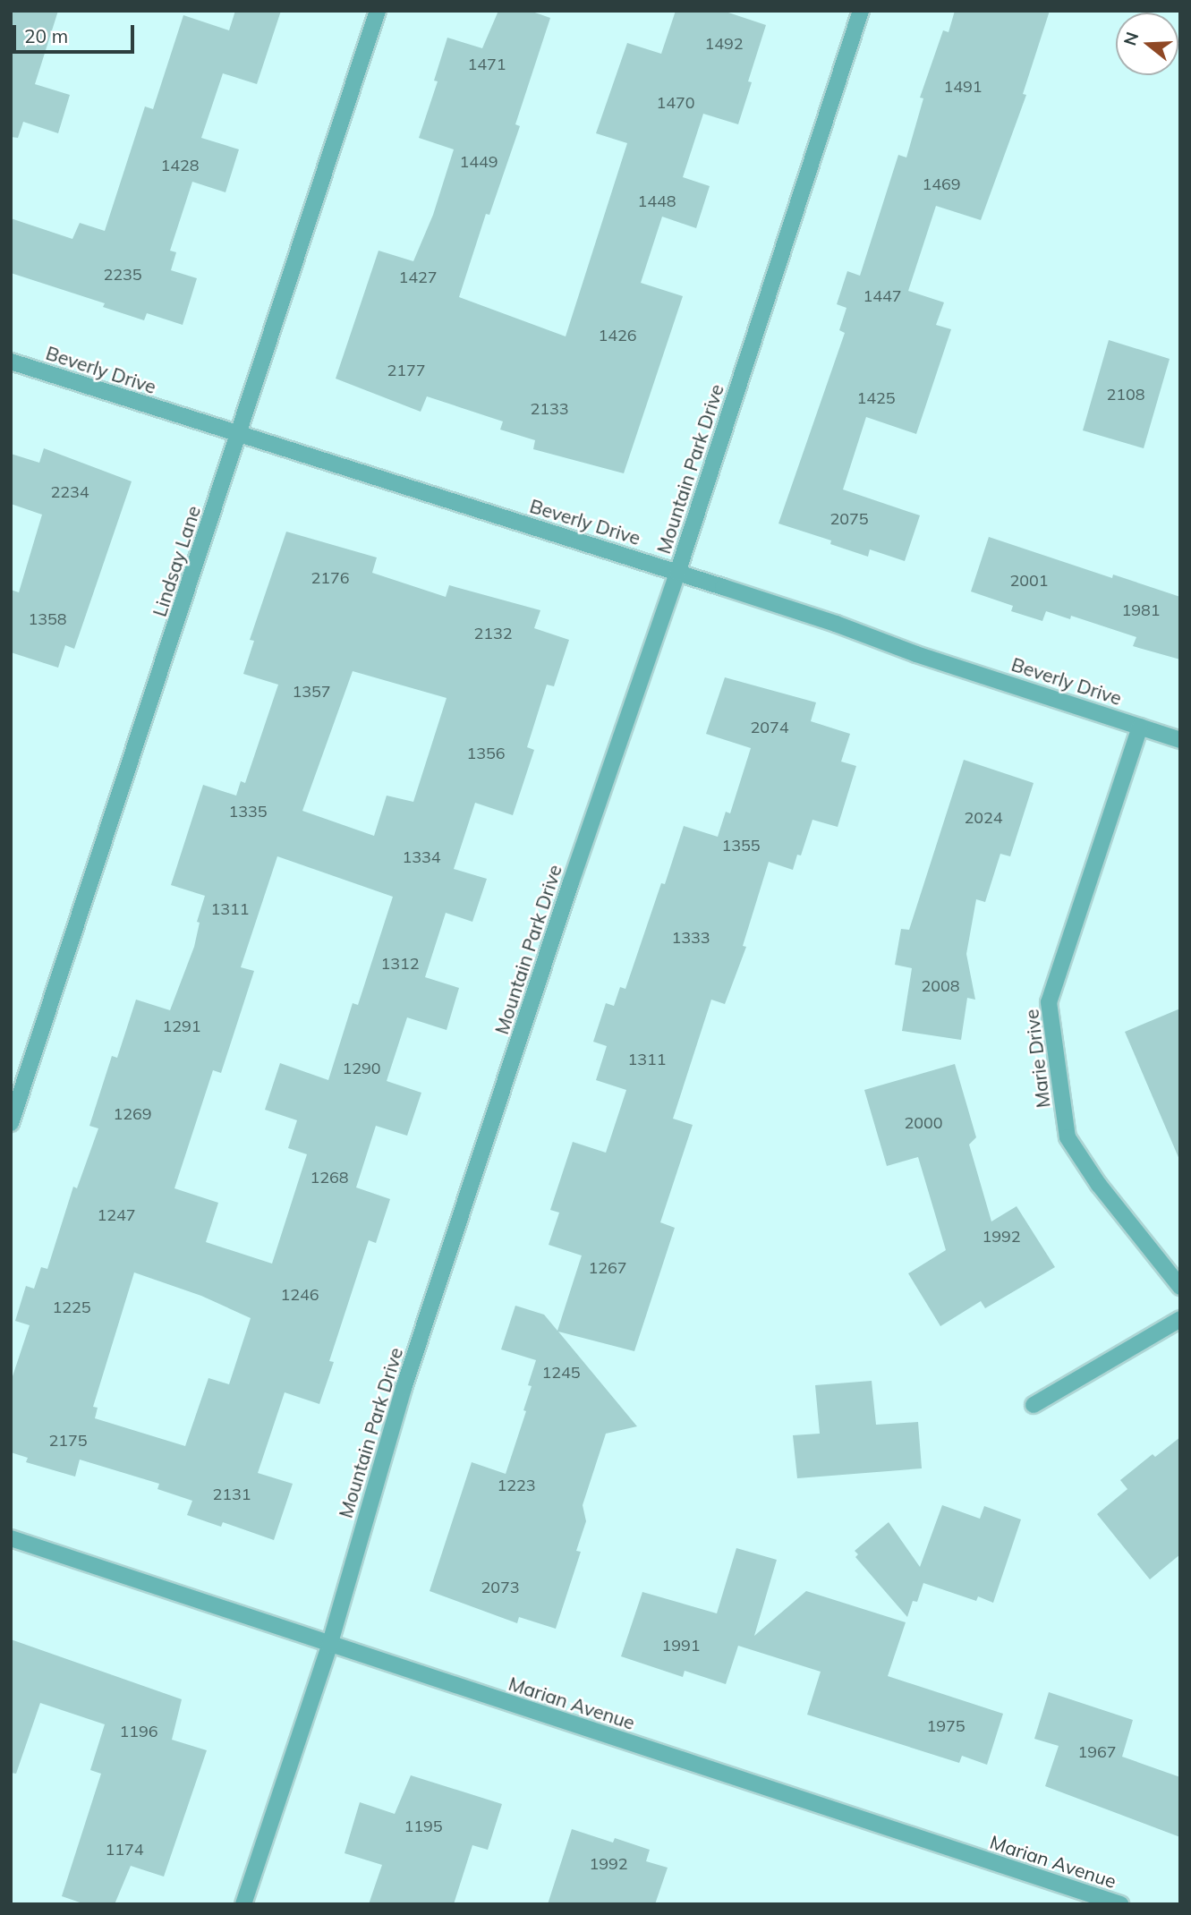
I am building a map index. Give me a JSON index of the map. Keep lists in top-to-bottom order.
{
  "streets": {
    "street": [
      "Beverly Drive",
      "Mountain Park Drive",
      "Lindsay Lane",
      "Marie Drive",
      "Marian Avenue"
    ]
  },
  "crossings": [
    ["Beverly Drive", "Mountain Park Drive"],
    ["Beverly Drive", "Lindsay Lane"],
    ["Beverly Drive", "Marie Drive"],
    ["Mountain Park Drive", "Marian Avenue"]
  ],
  "house_numbers": [
    "1492",
    "1471",
    "1491",
    "1470",
    "1449",
    "1428",
    "1469",
    "1448",
    "2235",
    "1427",
    "1447",
    "1426",
    "2177",
    "2108",
    "1425",
    "2133",
    "2234",
    "2075",
    "2176",
    "2001",
    "1981",
    "1358",
    "2132",
    "1357",
    "2074",
    "1356",
    "1335",
    "2024",
    "1355",
    "1334",
    "1311",
    "1333",
    "1312",
    "2008",
    "1291",
    "1311",
    "1290",
    "1269",
    "2000",
    "1268",
    "1247",
    "1992",
    "1267",
    "1246",
    "1225",
    "1245",
    "2175",
    "1223",
    "2131",
    "2073",
    "1991",
    "1975",
    "1196",
    "1967",
    "1195",
    "1174",
    "1992"
  ],
  "scale_bar": "20 m",
  "north": "left"
}
